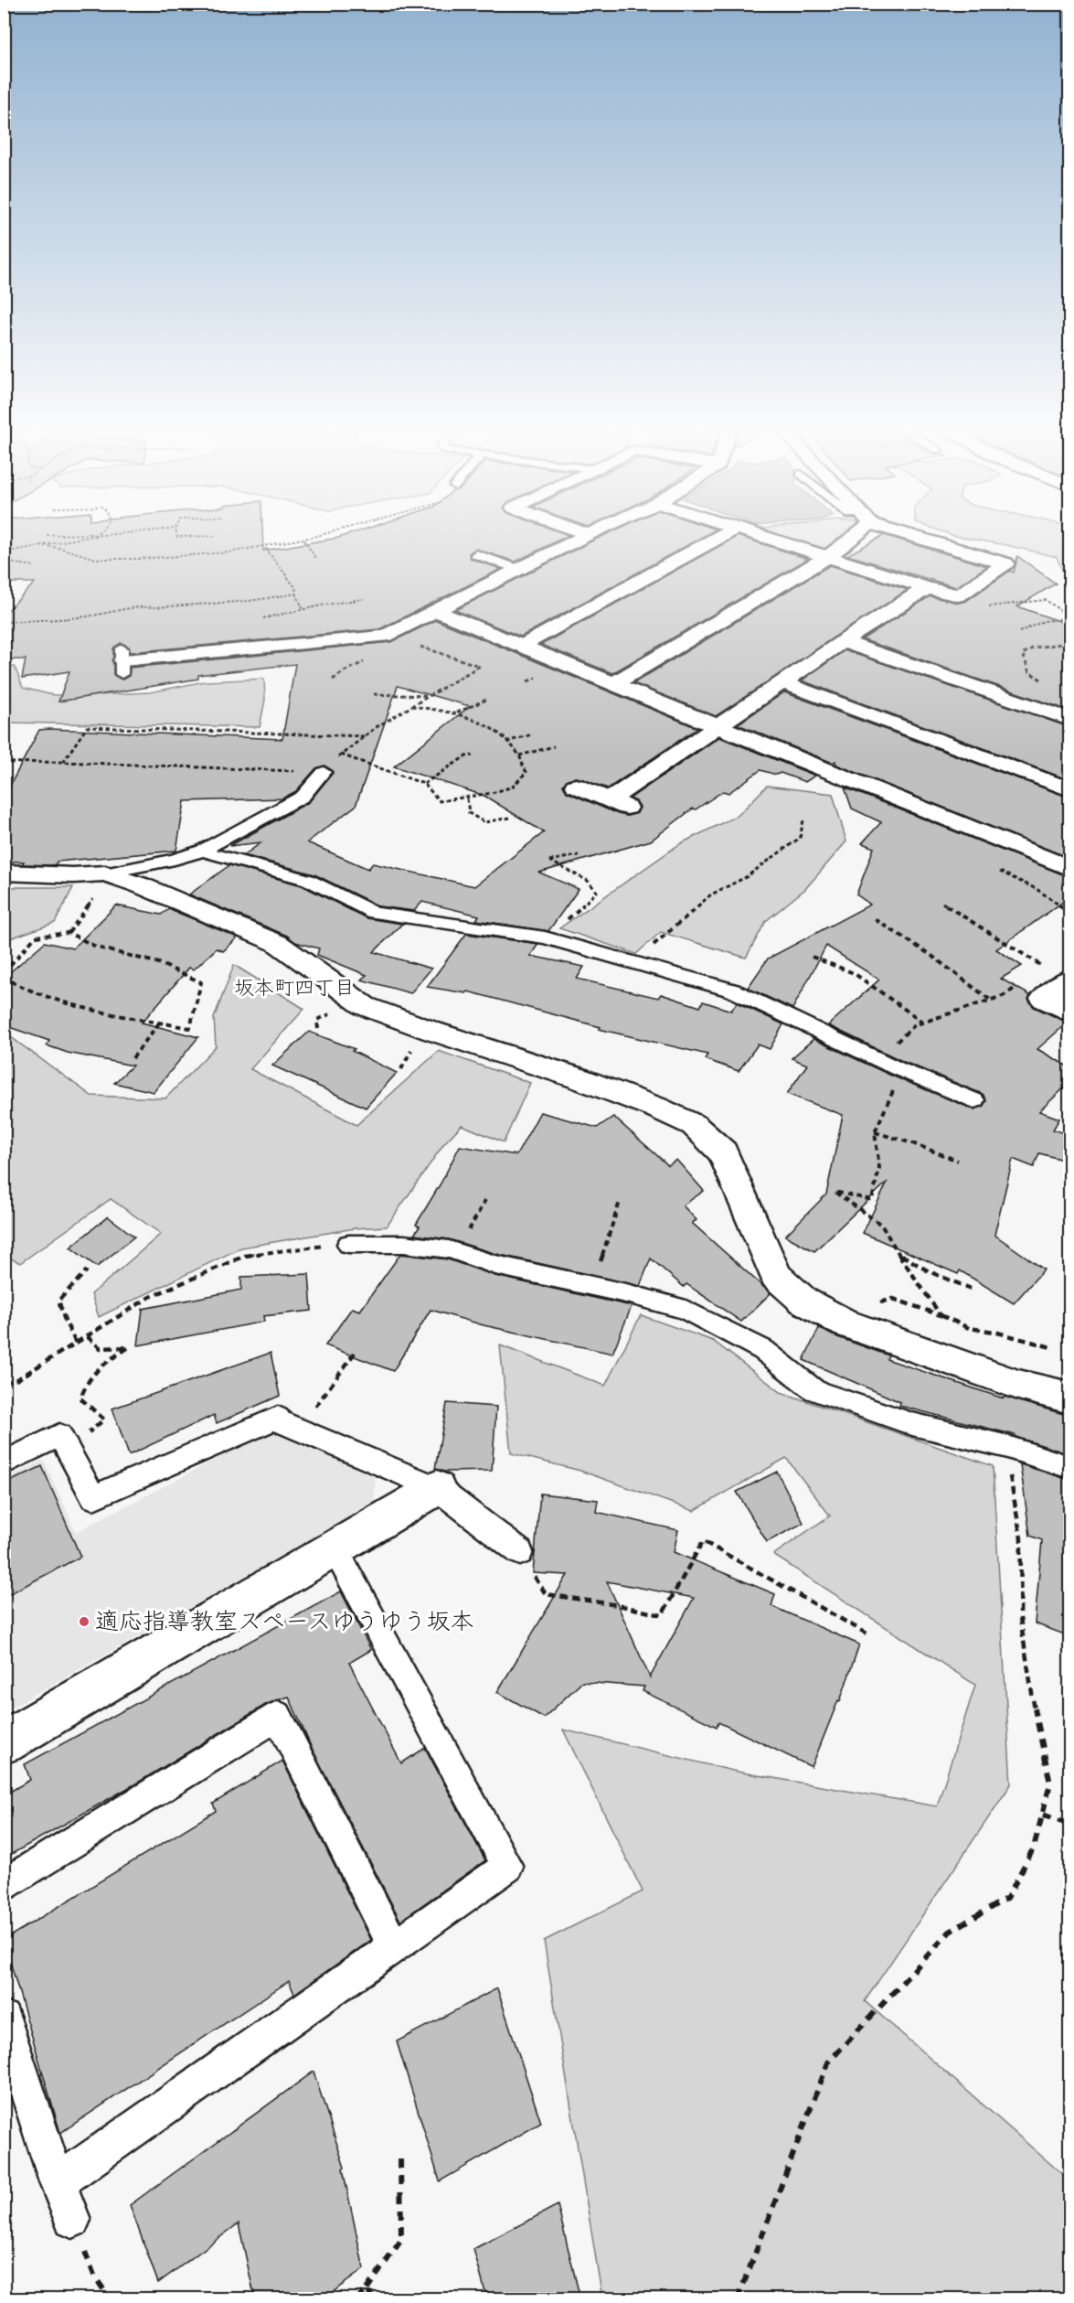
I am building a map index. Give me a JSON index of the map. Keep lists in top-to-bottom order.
{
  "districts": ["坂本町四丁目"],
  "places": ["適応指導教室スペースゆうゆう坂本"]
}
